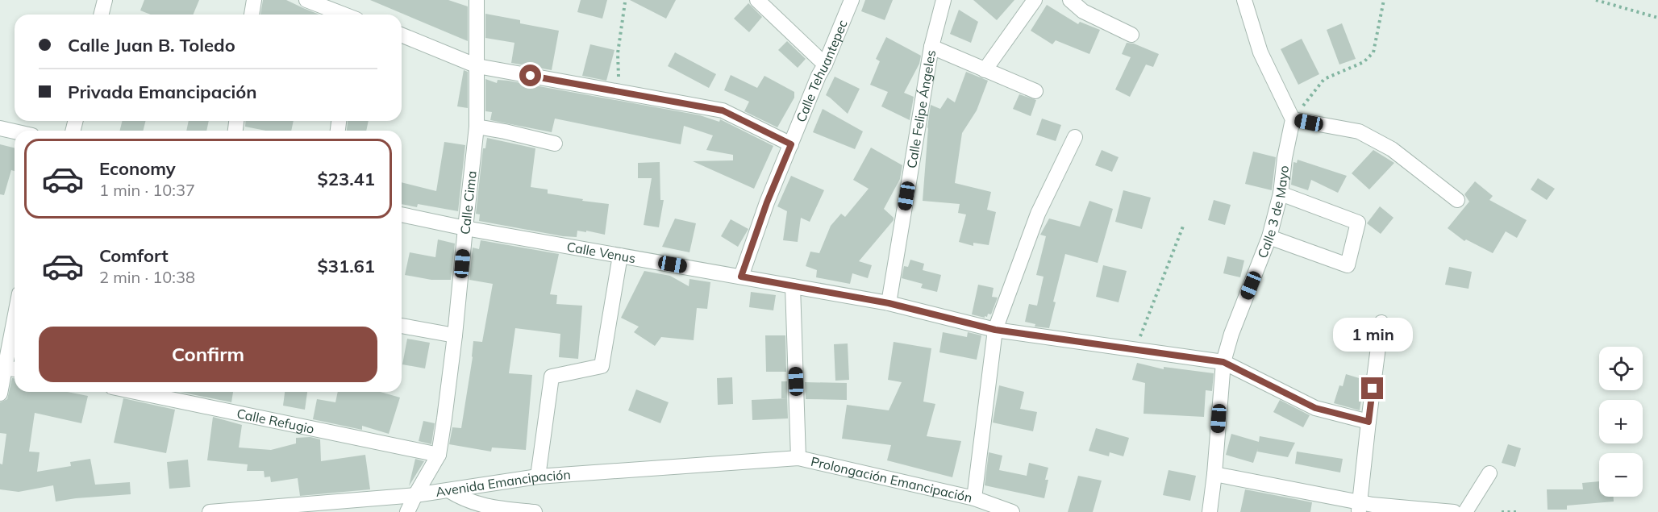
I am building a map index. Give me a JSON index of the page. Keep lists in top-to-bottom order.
{
  "streets": {
    "street": [
      "Calle Tehuantepec",
      "Calle Felipe Ángeles",
      "Calle Cima",
      "Calle 3 de Mayo",
      "Calle Venus",
      "Calle Refugio",
      "Prolongación Emancipación",
      "Avenida Emancipación"
    ]
  },
  "crossings": [
    ["Calle Tehuantepec", "Calle Venus"],
    ["Calle Felipe Ángeles", "Calle Venus"],
    ["Calle Cima", "Calle Venus"],
    ["Calle Cima", "Calle Refugio"],
    ["Calle Cima", "Avenida Emancipación"],
    ["Calle 3 de Mayo", "Calle Venus"],
    ["Prolongación Emancipación", "Avenida Emancipación"]
  ],
  "page": {
    "banner": ["Calle Juan B. Toledo", "Privada Emancipación"],
    "list": [
      {
        "name": "Economy",
        "note": "1 min · 10:37",
        "value": "$23.41"
      },
      {
        "name": "Comfort",
        "note": "2 min · 10:38",
        "value": "$31.61"
      }
    ],
    "buttons": "Confirm",
    "bubble": "1 min",
    "map_buttons": ["+", "−"]
  }
}
